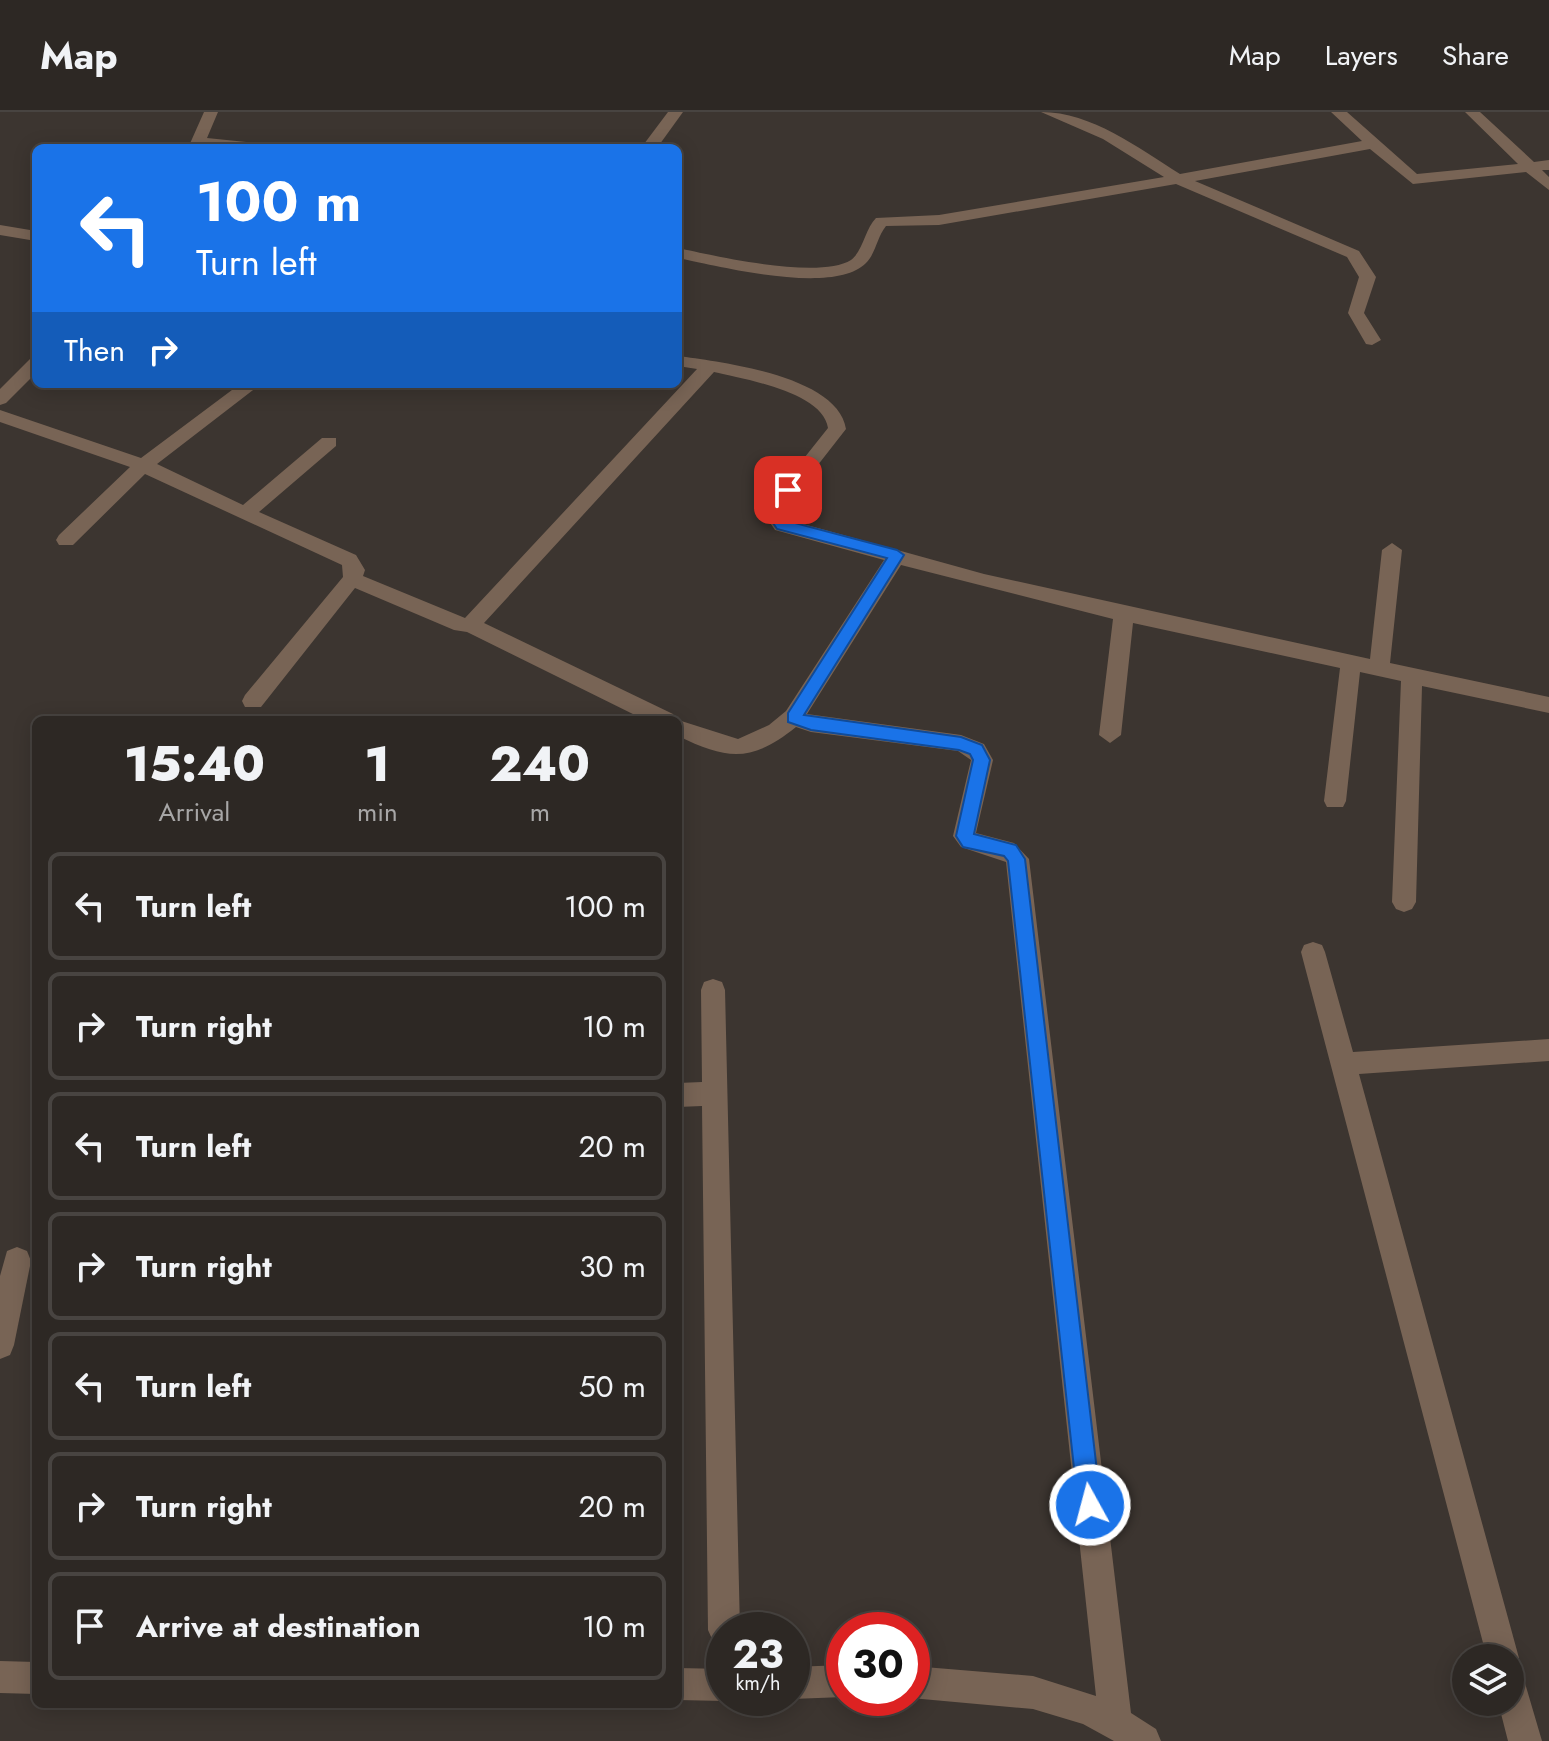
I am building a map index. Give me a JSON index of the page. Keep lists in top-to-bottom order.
{
  "page": {
    "header": "Map",
    "nav": ["Map", "Layers", "Share"],
    "turn": ["100 m", "Turn left"],
    "then": "Then",
    "eta": [
      "15:40",
      "Arrival",
      "1",
      "min",
      "240",
      "m"
    ],
    "list": [
      {
        "name": "Turn left",
        "value": "100 m"
      },
      {
        "name": "Turn right",
        "value": "10 m"
      },
      {
        "name": "Turn left",
        "value": "20 m"
      },
      {
        "name": "Turn right",
        "value": "30 m"
      },
      {
        "name": "Turn left",
        "value": "50 m"
      },
      {
        "name": "Turn right",
        "value": "20 m"
      },
      {
        "name": "Arrive at destination",
        "value": "10 m"
      }
    ],
    "speed": "23 km/h",
    "limit": "30"
  }
}
